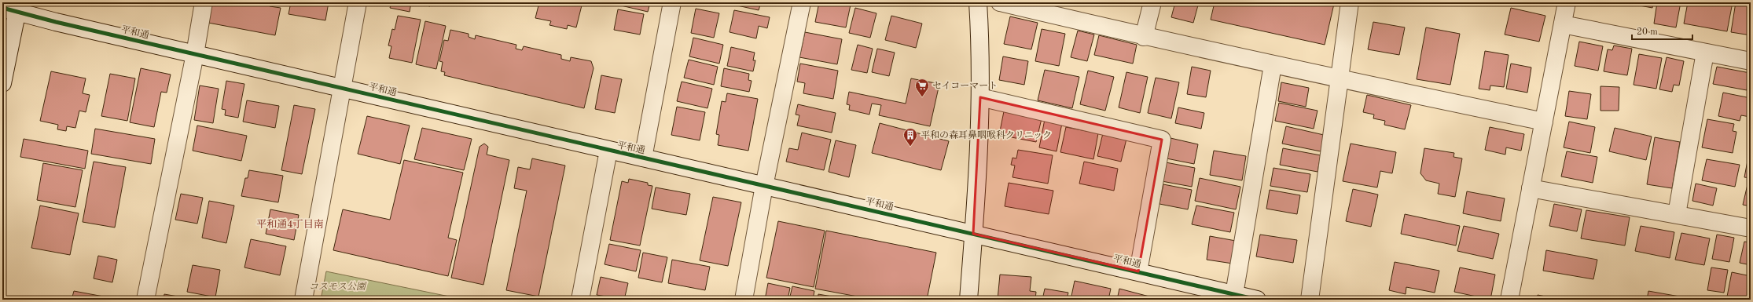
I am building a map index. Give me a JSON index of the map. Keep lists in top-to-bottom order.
{
  "streets": {
    "street": ["平和通"]
  },
  "districts": ["平和通4丁目南"],
  "parks": ["コスモス公園"],
  "places": {
    "supermarket": ["セイコーマート"],
    "building": ["平和の森耳鼻咽喉科クリニック"]
  },
  "scale_bar": "20 m"
}
